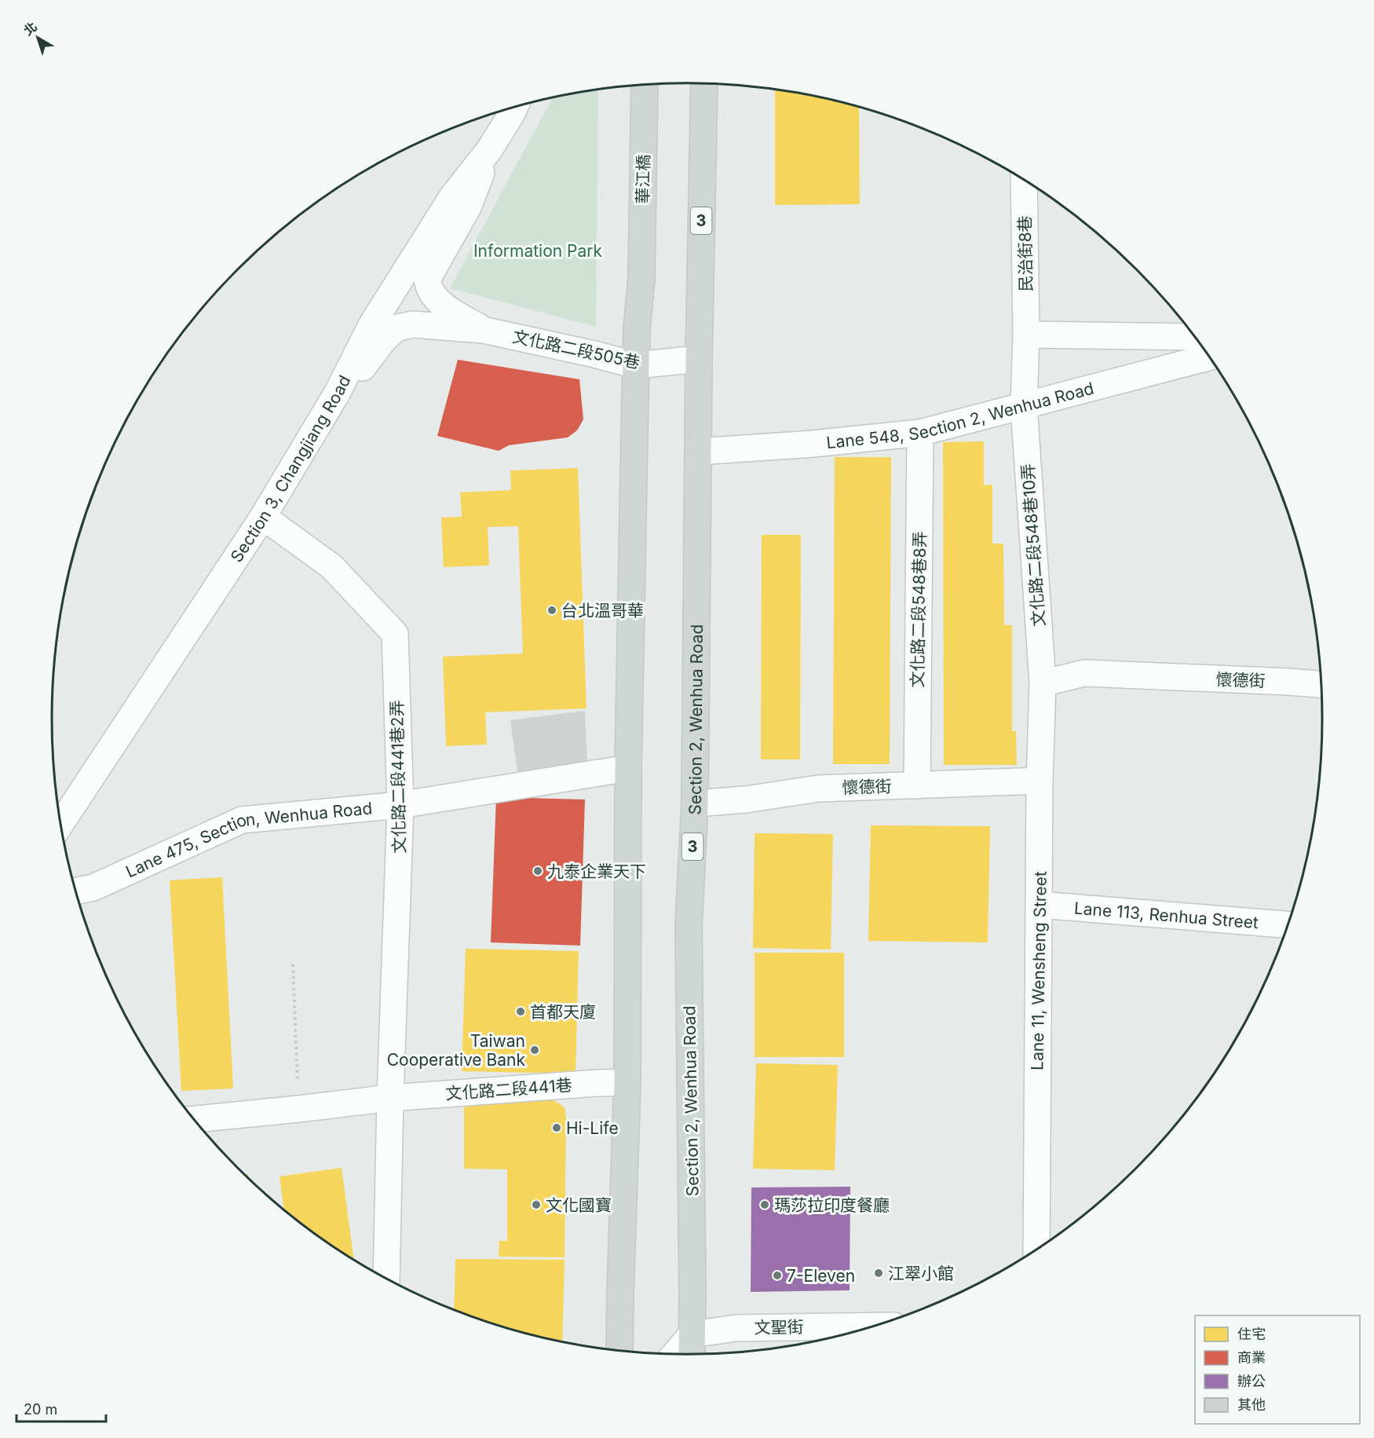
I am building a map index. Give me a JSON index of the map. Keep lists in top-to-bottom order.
{
  "streets": {
    "main road": ["華江橋", "3", "Section 2, Wenhua Road"],
    "street": [
      "民治街8巷",
      "文化路二段505巷",
      "Lane 548, Section 2, Wenhua Road",
      "Section 3, Changjiang Road",
      "文化路二段548巷10弄",
      "文化路二段548巷8弄",
      "懷德街",
      "文化路二段441巷2弄",
      "Lane 475, Section, Wenhua Road",
      "Lane 113, Renhua Street",
      "Lane 11, Wensheng Street",
      "文化路二段441巷",
      "文聖街"
    ]
  },
  "crossings": [
    ["華江橋", "文化路二段505巷"],
    ["民治街8巷", "Lane 548, Section 2, Wenhua Road"],
    ["民治街8巷", "文化路二段548巷10弄"],
    ["文化路二段505巷", "Section 2, Wenhua Road"],
    ["Lane 548, Section 2, Wenhua Road", "文化路二段548巷10弄"],
    ["Lane 548, Section 2, Wenhua Road", "文化路二段548巷8弄"],
    ["Lane 548, Section 2, Wenhua Road", "Section 2, Wenhua Road"],
    ["Section 3, Changjiang Road", "文化路二段441巷2弄"],
    ["文化路二段548巷10弄", "懷德街"],
    ["文化路二段548巷10弄", "Lane 11, Wensheng Street"],
    ["文化路二段548巷8弄", "懷德街"],
    ["懷德街", "Section 2, Wenhua Road"],
    ["懷德街", "Lane 11, Wensheng Street"],
    ["Section 2, Wenhua Road", "文聖街"],
    ["文化路二段441巷2弄", "Lane 475, Section, Wenhua Road"],
    ["文化路二段441巷2弄", "文化路二段441巷"],
    ["Lane 113, Renhua Street", "Lane 11, Wensheng Street"]
  ],
  "parks": ["Information Park"],
  "places": [
    "台北溫哥華",
    "九泰企業天下",
    "首都天廈",
    "Taiwan Cooperative Bank",
    "Hi-Life",
    "文化國寶",
    "瑪莎拉印度餐廳",
    "江翠小館",
    "7-Eleven"
  ],
  "legend": [
    "住宅",
    "商業",
    "辦公",
    "其他"
  ],
  "scale_bar": "20 m",
  "north": "top left"
}
